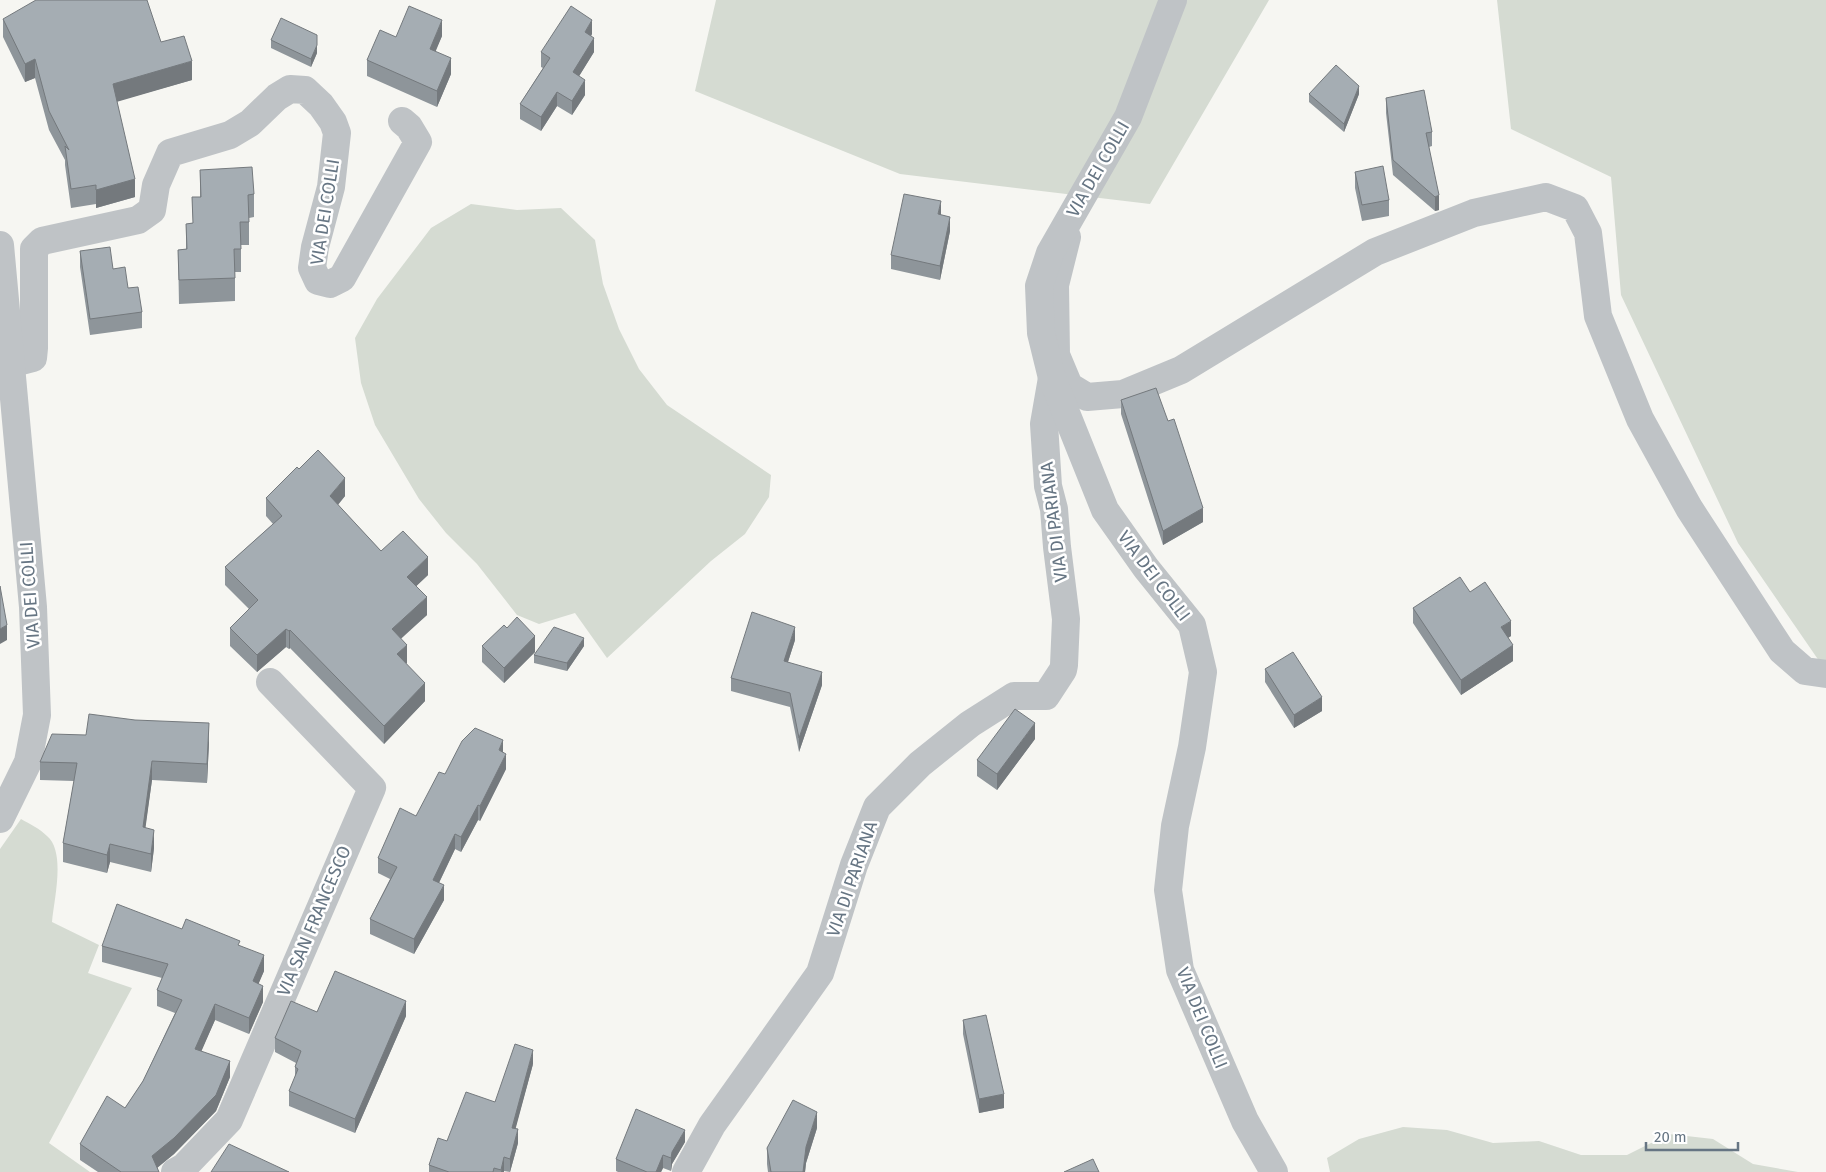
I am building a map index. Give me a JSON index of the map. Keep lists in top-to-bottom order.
{
  "streets": {
    "street": ["VIA DEI COLLI", "VIA DI PARIANA", "VIA SAN FRANCESCO"]
  },
  "crossings": [
    ["VIA DEI COLLI", "VIA DI PARIANA"]
  ],
  "scale_bar": "20 m"
}
